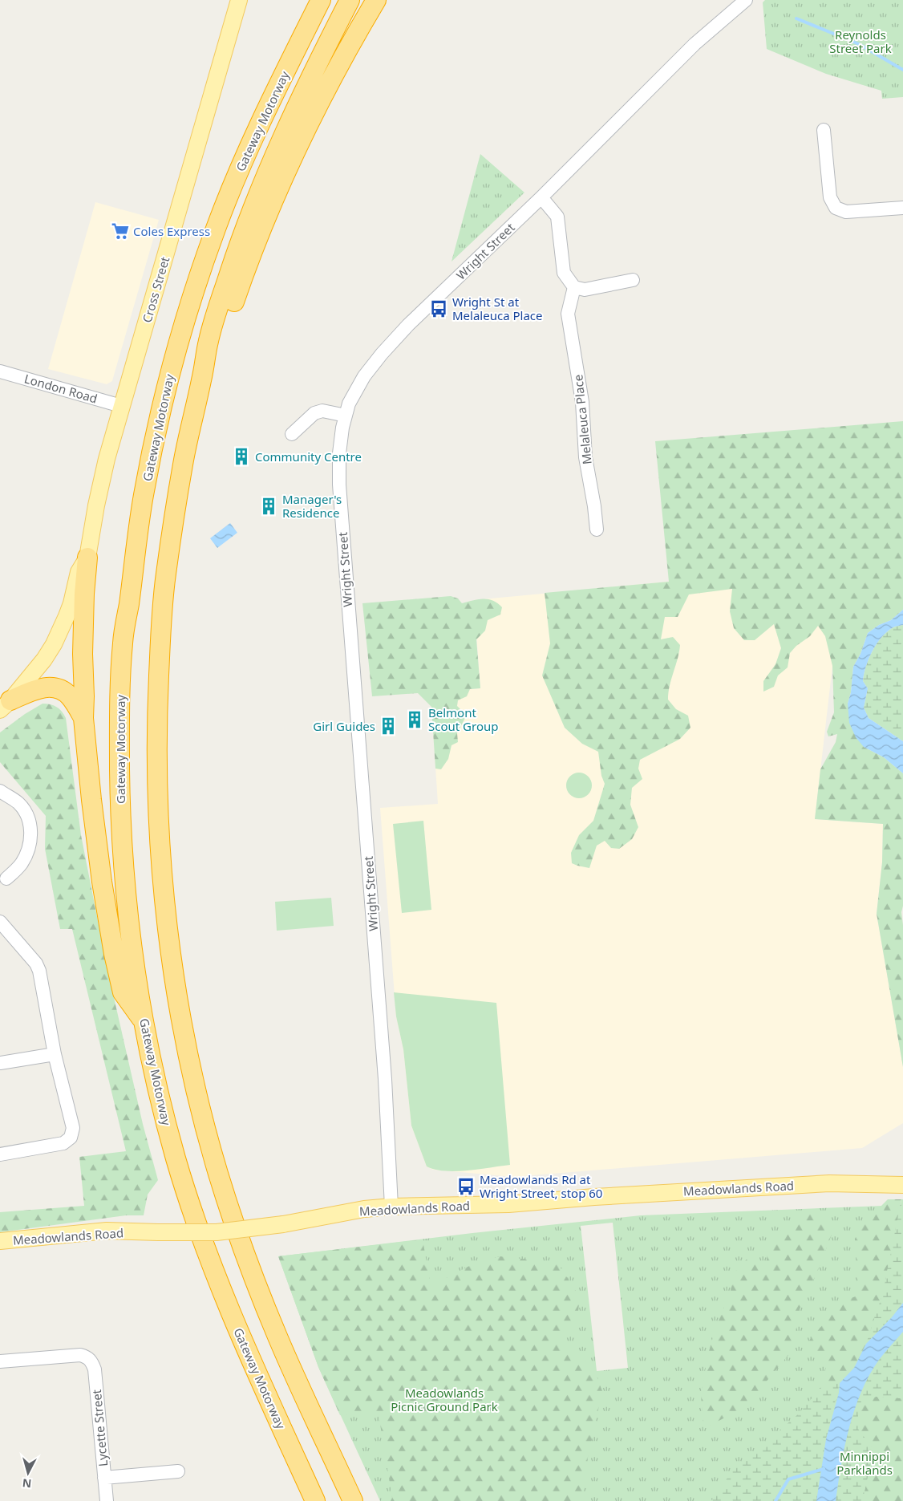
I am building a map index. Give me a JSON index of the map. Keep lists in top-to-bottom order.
{
  "streets": {
    "highway": ["Gateway Motorway"],
    "main road": ["Cross Street", "Meadowlands Road"],
    "street": [
      "Wright Street",
      "London Road",
      "Melaleuca Place",
      "Lycette Street"
    ]
  },
  "crossings": [
    ["Wright Street", "Meadowlands Road"],
    ["Cross Street", "London Road"]
  ],
  "parks": ["Reynolds Street Park", "Meadowlands Picnic Ground Park", "Minnippi Parklands"],
  "places": {
    "supermarket": ["Coles Express"],
    "bus stop": ["Wright St at Melaleuca Place", "Meadowlands Rd at Wright Street, stop 60"],
    "building": [
      "Community Centre",
      "Manager's Residence",
      "Belmont Scout Group",
      "Girl Guides"
    ]
  },
  "north": "bottom"
}
